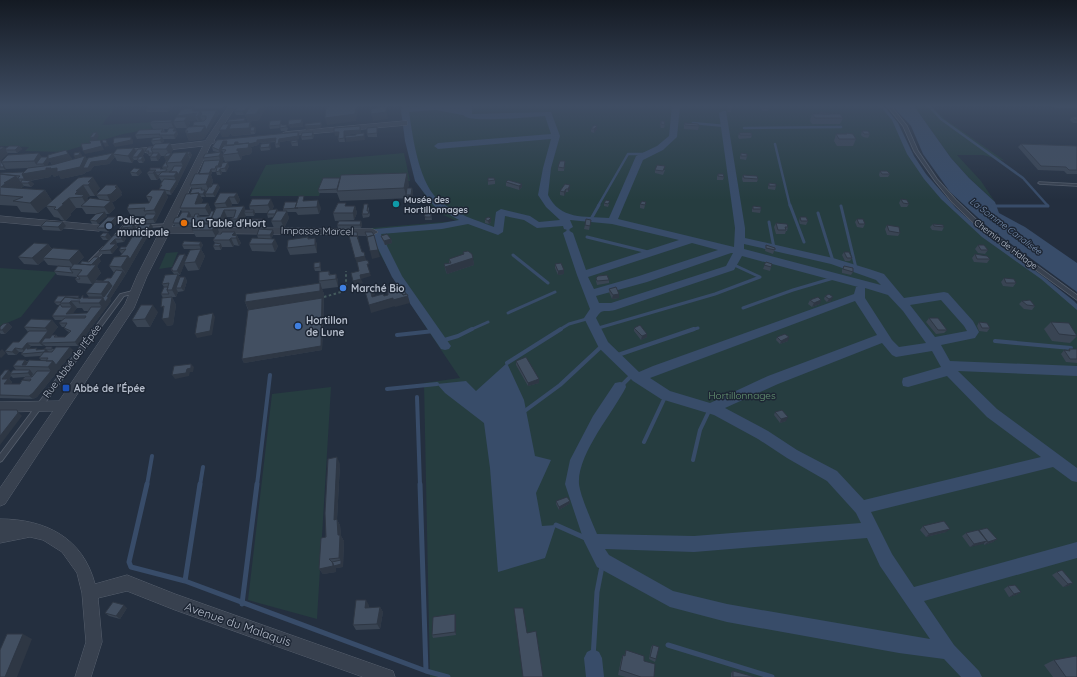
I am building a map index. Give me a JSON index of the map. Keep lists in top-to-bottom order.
{
  "streets": {
    "street": ["Impasse Marcel", "Avenue du Malaquis"],
    "lane": ["Chemin de Halage", "Rue Abbé de l'Épée"]
  },
  "water": ["La Somme Canalisée"],
  "parks": ["Hortillonnages"],
  "places": {
    "other": [
      "Musée des Hortillonnages",
      "La Table d'Hort",
      "Police municipale",
      "Marché Bio",
      "Hortillon de Lune"
    ],
    "transit": ["Abbé de l'Épée"]
  }
}
